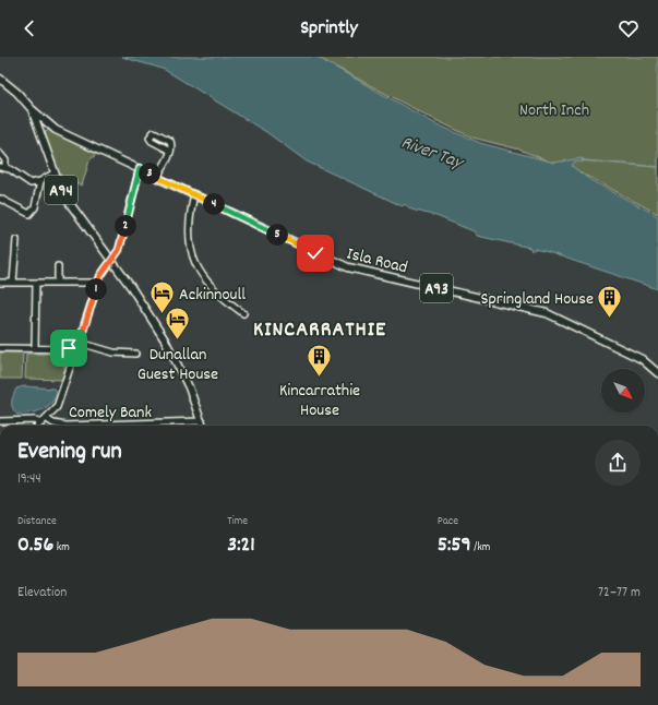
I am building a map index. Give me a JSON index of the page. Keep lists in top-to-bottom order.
{
  "streets": {
    "main road": ["A94", "Isla Road", "A93"],
    "street": ["Comely Bank"]
  },
  "crossings": [
    ["A94", "Isla Road"],
    ["A94", "A93"],
    ["A94", "Comely Bank"],
    ["Isla Road", "A93"]
  ],
  "districts": ["KINCARRATHIE"],
  "water": ["River Tay"],
  "parks": ["North Inch"],
  "places": {
    "hotel": ["Ackinnoull", "Dunallan Guest House"],
    "building": ["Springland House", "Kincarrathie House"]
  },
  "north": "bottom right",
  "page": {
    "header": "Sprintly",
    "pins": [
      "3",
      "4",
      "2",
      "5",
      "1"
    ],
    "heading": ["Evening run", "19:44"],
    "stats": [
      ["Distance", "0.56 km"],
      ["Time", "3:21"],
      ["Pace", "5:59 /km"]
    ],
    "chart": ["Elevation", "72–77 m"]
  }
}
